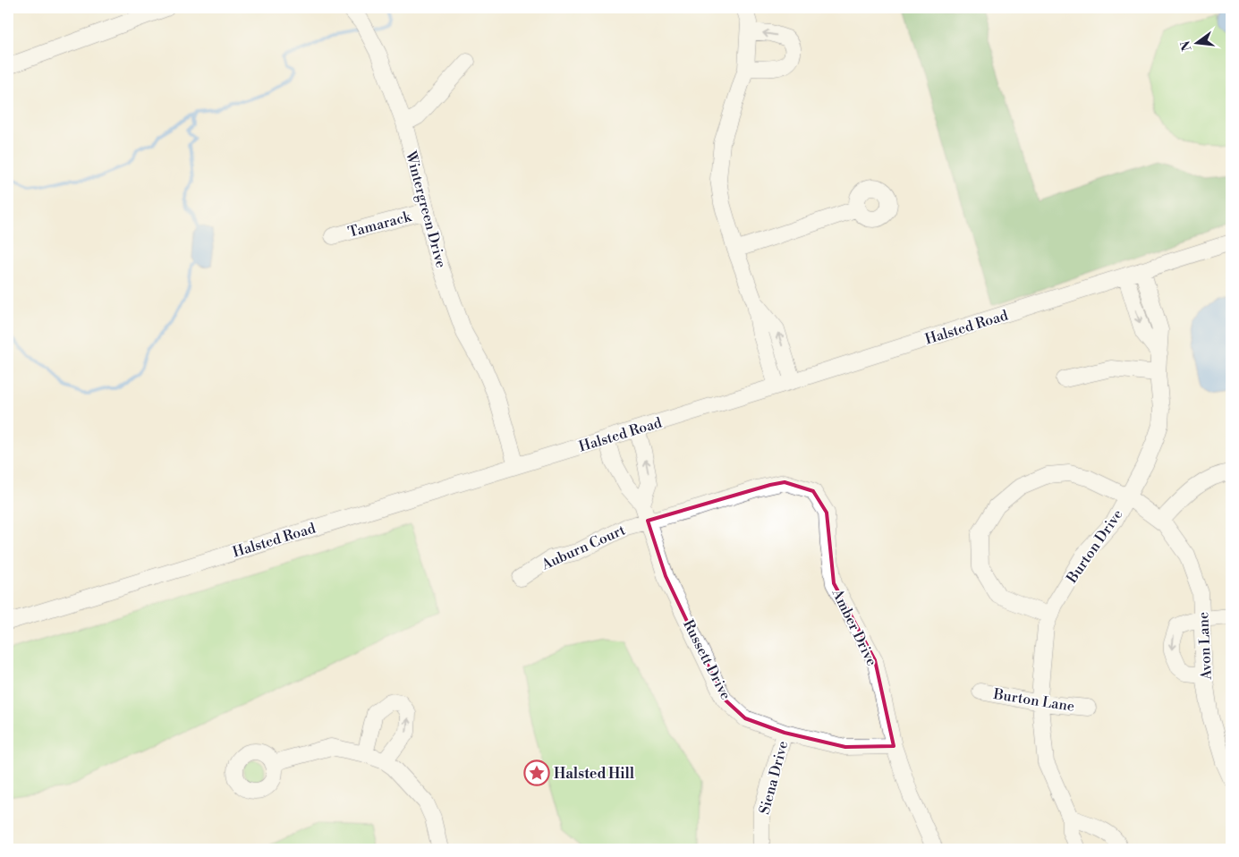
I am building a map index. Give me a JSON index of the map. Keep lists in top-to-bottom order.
{
  "streets": {
    "street": [
      "Wintergreen Drive",
      "Tamarack",
      "Halsted Road",
      "Burton Drive",
      "Auburn Court",
      "Amber Drive",
      "Avon Lane",
      "Russett Drive",
      "Burton Lane",
      "Siena Drive"
    ]
  },
  "crossings": [
    ["Wintergreen Drive", "Tamarack"],
    ["Wintergreen Drive", "Halsted Road"],
    ["Halsted Road", "Burton Drive"],
    ["Halsted Road", "Russett Drive"],
    ["Burton Drive", "Avon Lane"],
    ["Burton Drive", "Burton Lane"],
    ["Auburn Court", "Amber Drive"],
    ["Auburn Court", "Russett Drive"],
    ["Amber Drive", "Russett Drive"],
    ["Russett Drive", "Siena Drive"]
  ],
  "places": {
    "place": ["Halsted Hill"]
  },
  "north": "left"
}
